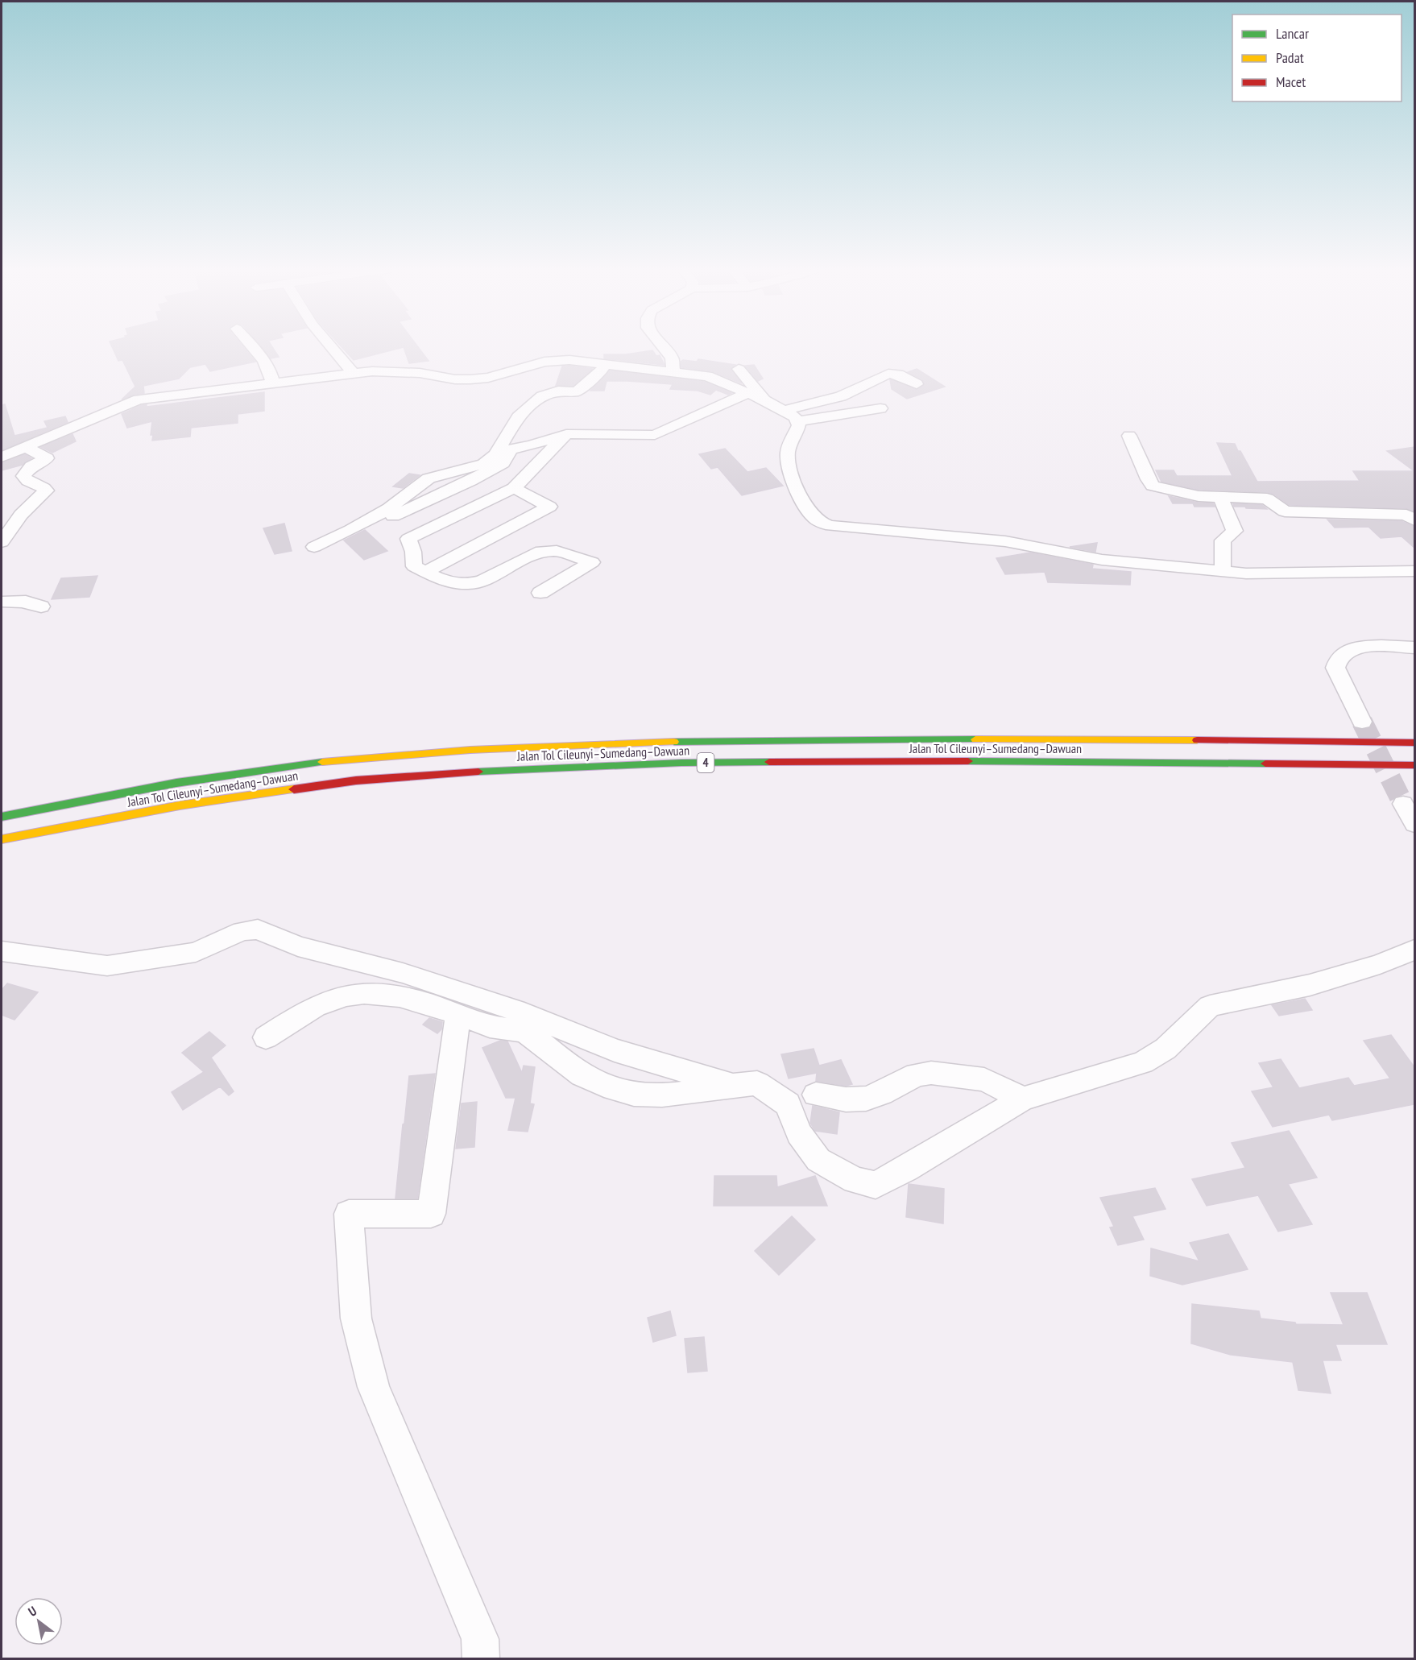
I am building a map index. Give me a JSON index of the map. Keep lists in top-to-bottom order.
{
  "streets": {
    "highway": ["Jalan Tol Cileunyi–Sumedang–Dawuan", "4"]
  },
  "legend": ["Lancar", "Padat", "Macet"],
  "north": "top left"
}
